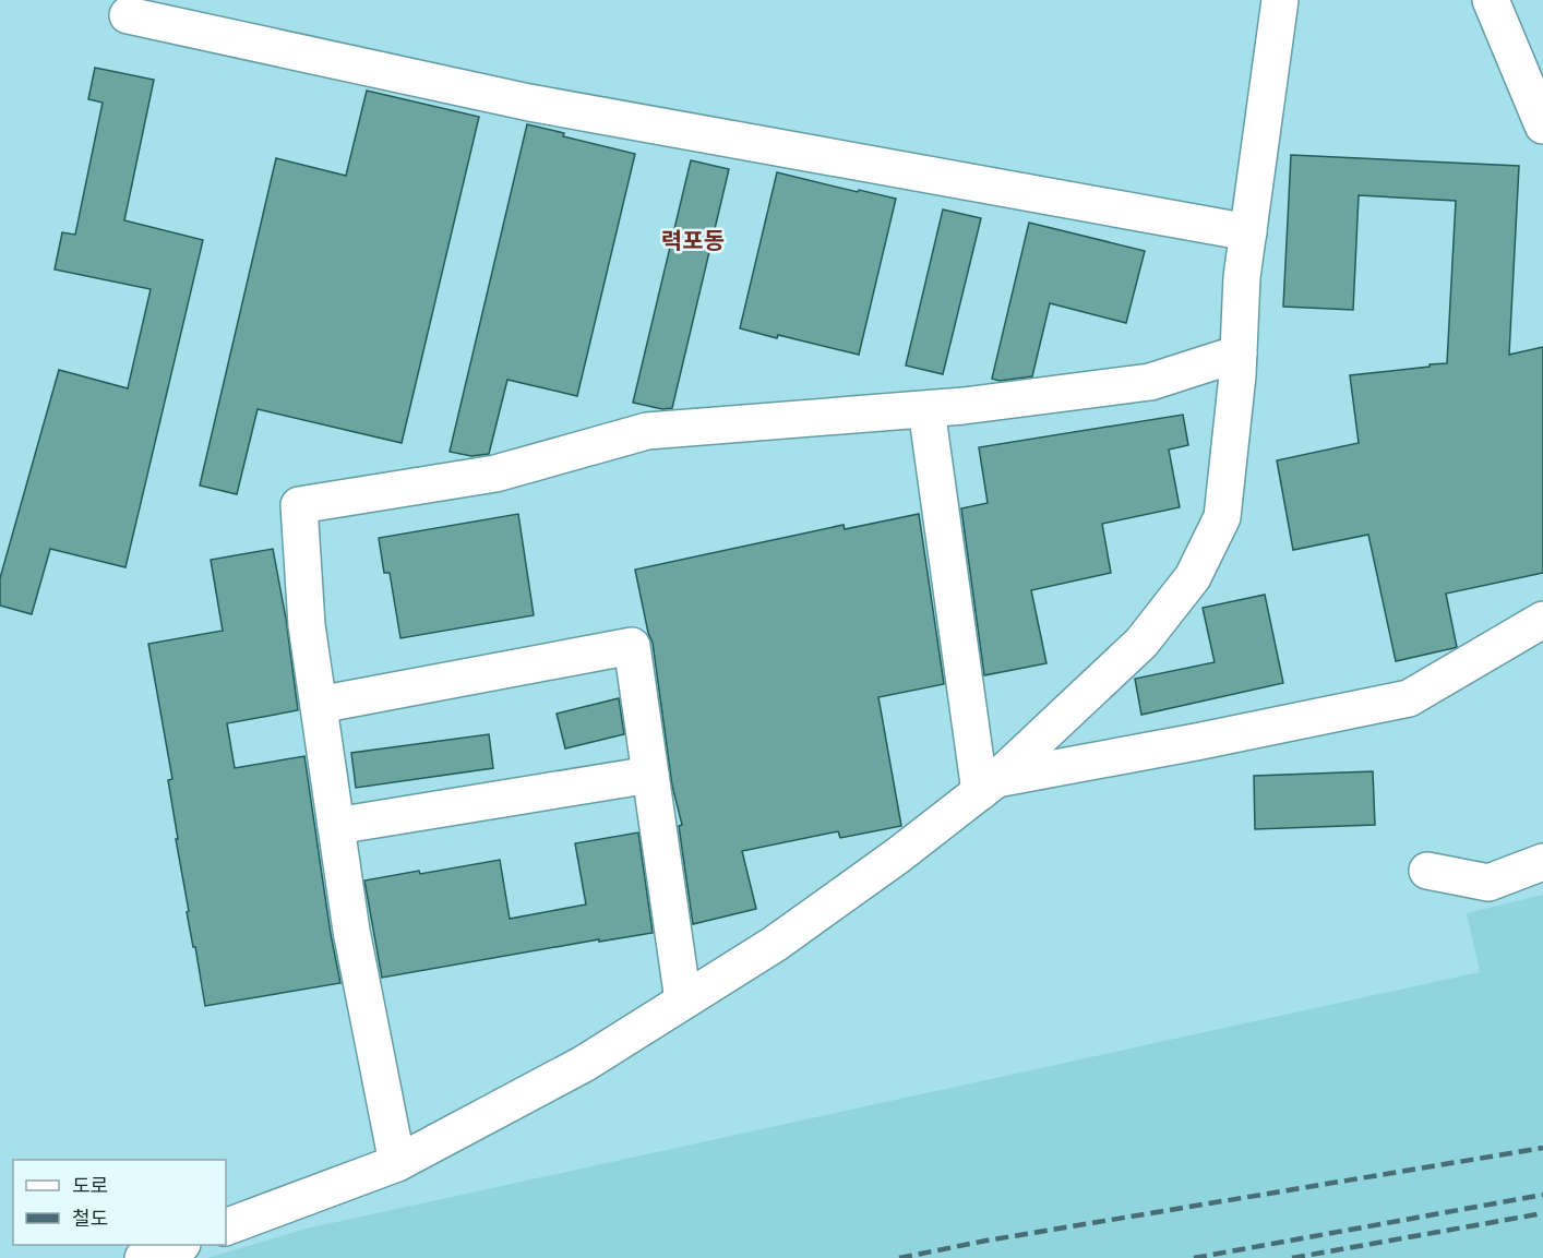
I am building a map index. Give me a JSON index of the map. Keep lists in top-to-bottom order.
{
  "districts": ["력포동"],
  "legend": ["도로", "철도"]
}
